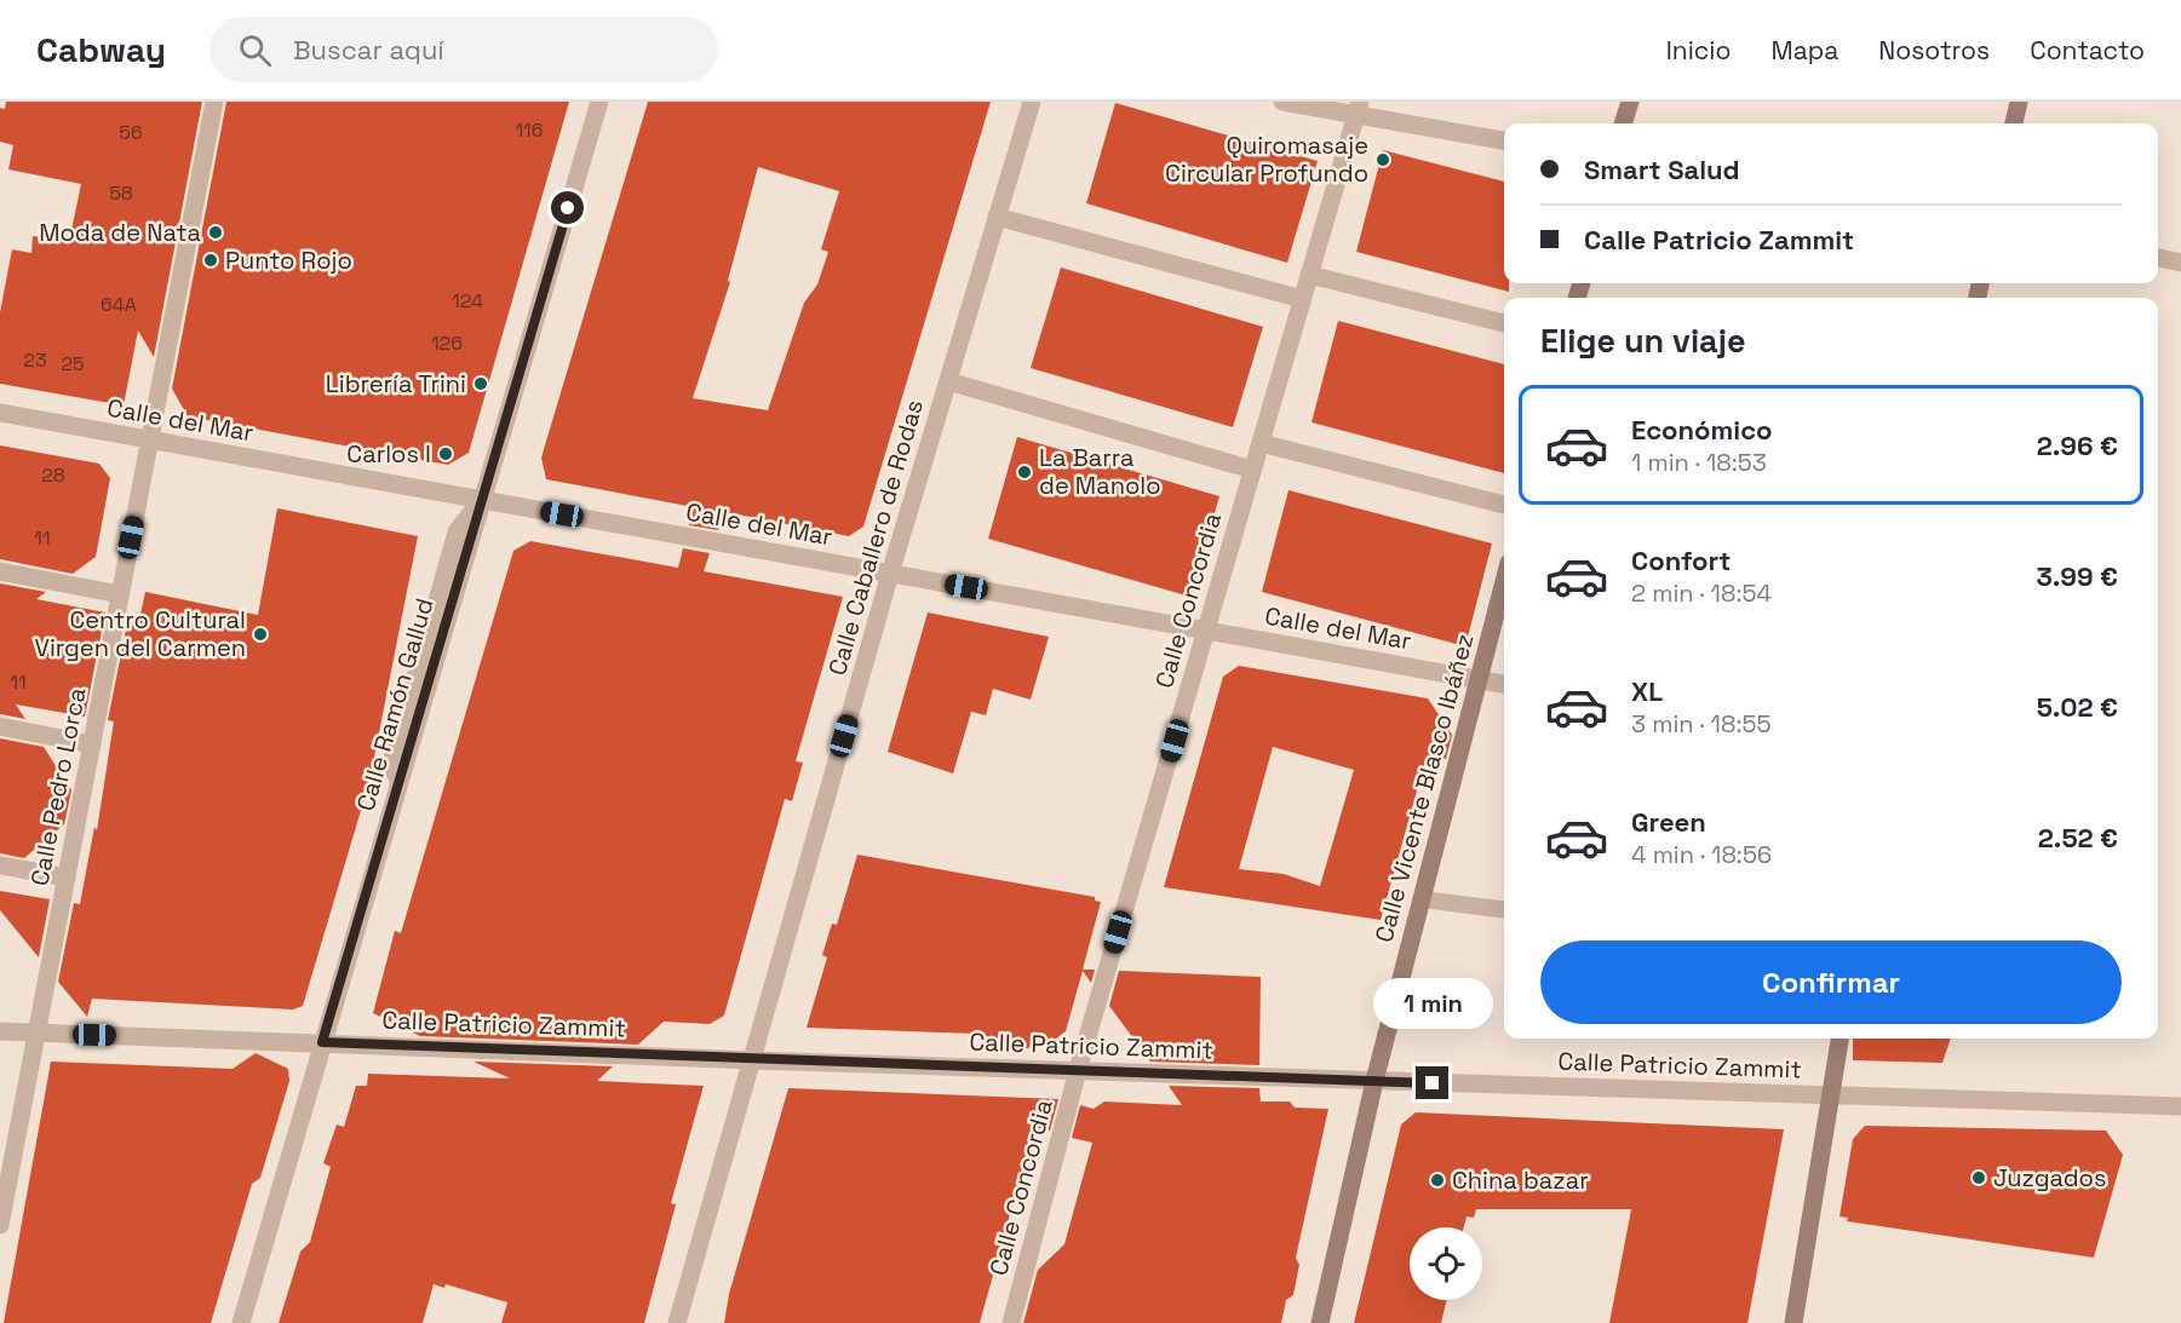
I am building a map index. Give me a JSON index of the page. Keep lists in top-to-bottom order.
{
  "streets": {
    "street": [
      "Calle del Mar",
      "Calle Caballero de Rodas",
      "Calle Concordia",
      "Calle Ramón Gallud",
      "Calle Pedro Lorca",
      "Calle Vicente Blasco Ibáñez",
      "Calle Patricio Zammit"
    ]
  },
  "crossings": [
    ["Calle del Mar", "Calle Caballero de Rodas"],
    ["Calle del Mar", "Calle Concordia"],
    ["Calle del Mar", "Calle Ramón Gallud"],
    ["Calle del Mar", "Calle Pedro Lorca"],
    ["Calle del Mar", "Calle Vicente Blasco Ibáñez"],
    ["Calle Caballero de Rodas", "Calle Patricio Zammit"],
    ["Calle Concordia", "Calle Patricio Zammit"],
    ["Calle Ramón Gallud", "Calle Patricio Zammit"],
    ["Calle Pedro Lorca", "Calle Patricio Zammit"],
    ["Calle Vicente Blasco Ibáñez", "Calle Patricio Zammit"]
  ],
  "places": [
    "Quiromasaje Circular Profundo",
    "Moda de Nata",
    "Punto Rojo",
    "Librería Trini",
    "Carlos I",
    "La Barra de Manolo",
    "Centro Cultural Virgen del Carmen",
    "Juzgados",
    "China bazar"
  ],
  "house_numbers": [
    "116",
    "56",
    "58",
    "124",
    "64A",
    "126",
    "23",
    "25",
    "28",
    "11",
    "11"
  ],
  "page": {
    "header": "Cabway",
    "search": "Buscar aquí",
    "nav": [
      "Inicio",
      "Mapa",
      "Nosotros",
      "Contacto"
    ],
    "banner": ["Smart Salud", "Calle Patricio Zammit"],
    "heading": "Elige un viaje",
    "list": [
      {
        "name": "Económico",
        "note": "1 min · 18:53",
        "value": "2.96 €"
      },
      {
        "name": "Confort",
        "note": "2 min · 18:54",
        "value": "3.99 €"
      },
      {
        "name": "XL",
        "note": "3 min · 18:55",
        "value": "5.02 €"
      },
      {
        "name": "Green",
        "note": "4 min · 18:56",
        "value": "2.52 €"
      }
    ],
    "buttons": "Confirmar",
    "bubble": "1 min"
  }
}
